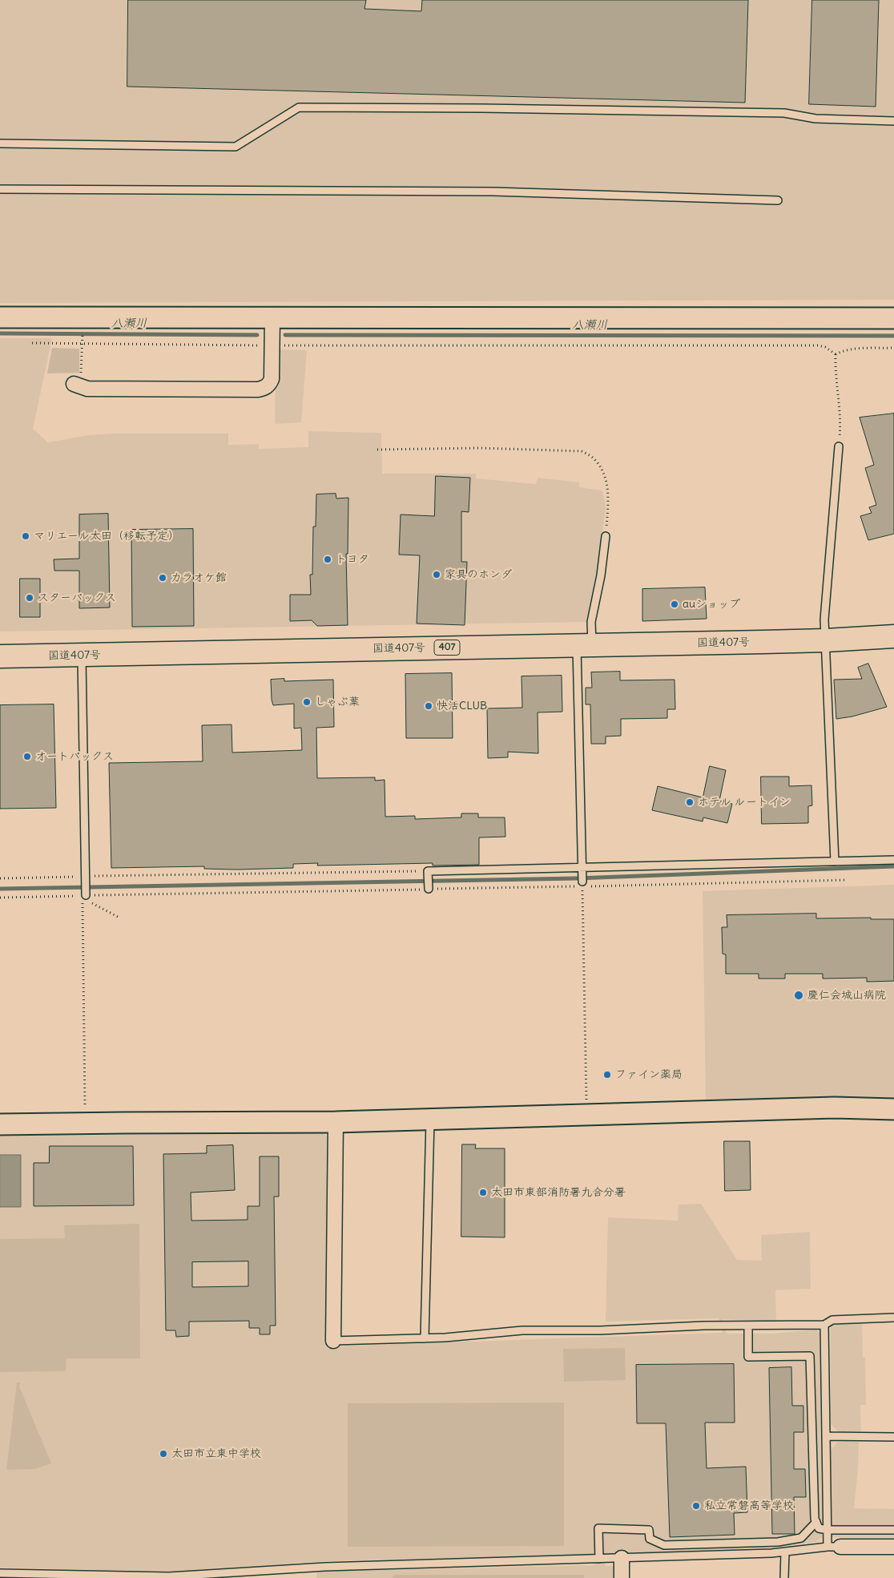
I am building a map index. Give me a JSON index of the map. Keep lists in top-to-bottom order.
{
  "streets": {
    "highway": ["国道407号", "407"]
  },
  "water": ["八瀬川"],
  "places": [
    "マリエール太田（移転予定）",
    "トヨタ",
    "家具のホンダ",
    "カラオケ館",
    "スターバックス",
    "auショップ",
    "しゃぶ葉",
    "快活CLUB",
    "オートバックス",
    "ホテル ルートイン",
    "慶仁会城山病院",
    "ファイン薬局",
    "太田市東部消防署九合分署",
    "太田市立東中学校",
    "私立常磐高等学校"
  ]
}
